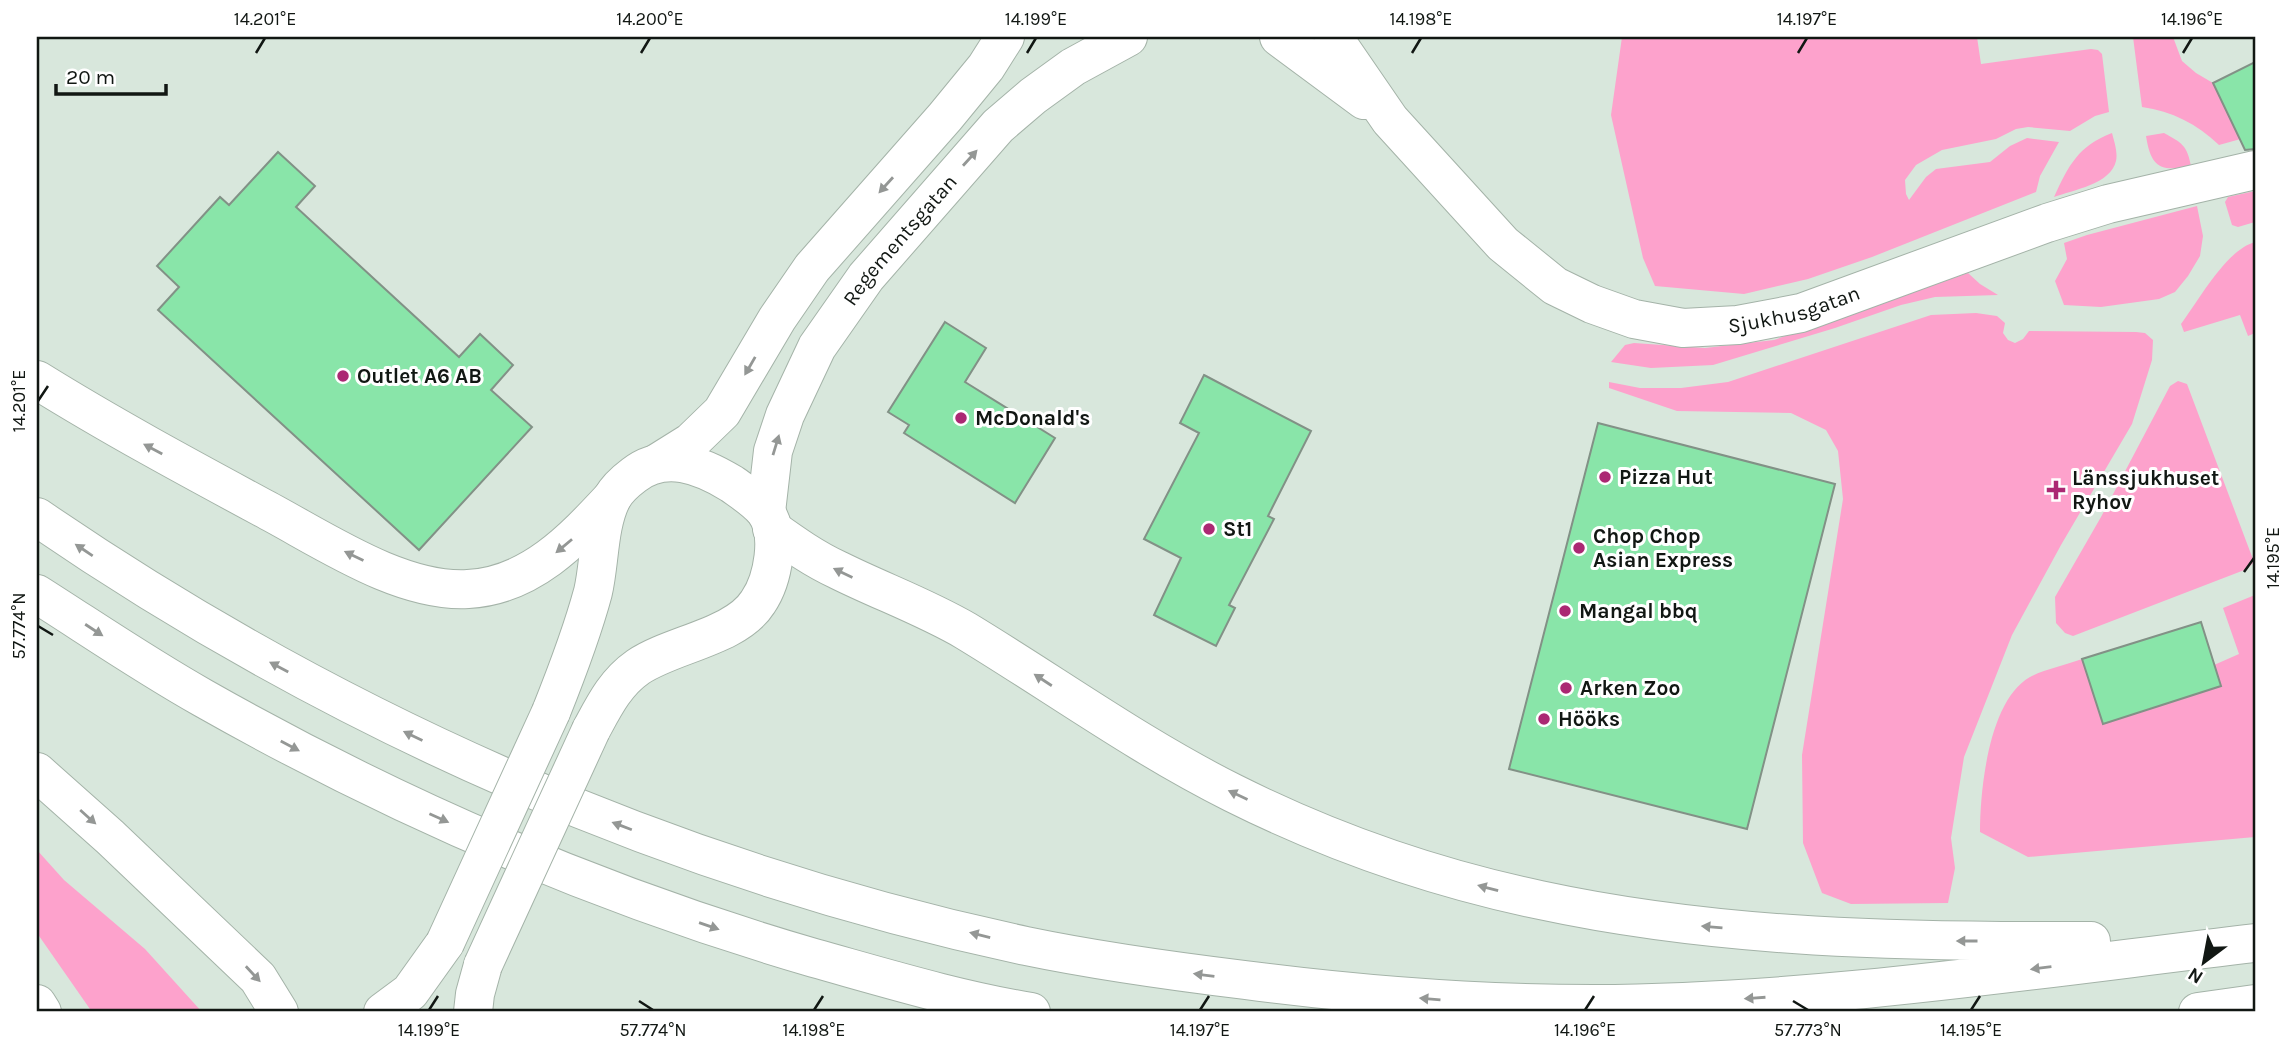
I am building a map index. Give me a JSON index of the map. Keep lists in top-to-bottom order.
{
  "streets": {
    "main road": ["Regementsgatan", "Sjukhusgatan"]
  },
  "places": {
    "other": [
      "Outlet A6 AB",
      "McDonald's",
      "Pizza Hut",
      "St1",
      "Chop Chop Asian Express",
      "Mangal bbq",
      "Arken Zoo",
      "Hööks"
    ],
    "health": ["Länssjukhuset Ryhov"]
  },
  "scale_bar": "20 m",
  "north": "bottom left",
  "coordinates": [
    "14.201°E",
    "14.200°E",
    "14.199°E",
    "14.198°E",
    "14.197°E",
    "14.196°E",
    "14.195°E",
    "57.774°N",
    "57.773°N"
  ]
}
